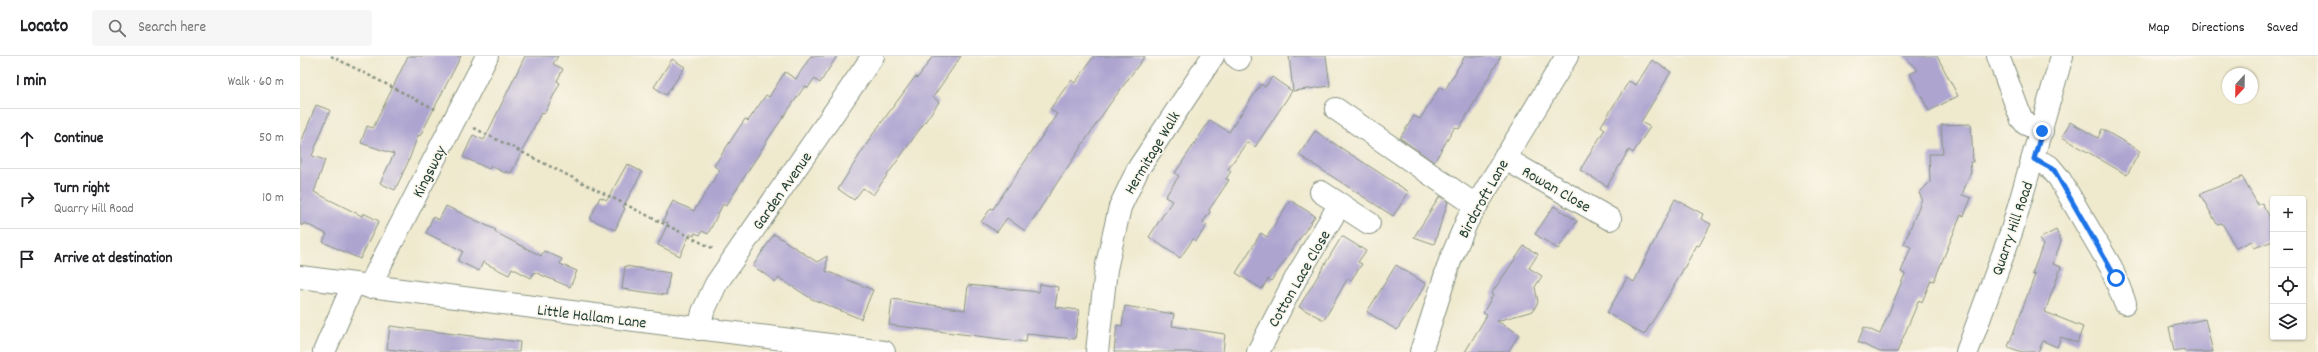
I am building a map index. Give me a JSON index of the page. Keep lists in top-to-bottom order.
{
  "streets": {
    "street": [
      "Hermitage Walk",
      "Kingsway",
      "Rowan Close",
      "Garden Avenue",
      "Birdcroft Lane",
      "Quarry Hill Road",
      "Cotton Lace Close",
      "Little Hallam Lane"
    ]
  },
  "crossings": [
    ["Kingsway", "Little Hallam Lane"],
    ["Rowan Close", "Birdcroft Lane"],
    ["Garden Avenue", "Little Hallam Lane"]
  ],
  "north": "bottom",
  "page": {
    "header": "Locato",
    "search": "Search here",
    "nav": ["Map", "Directions", "Saved"],
    "heading": ["1 min", "Walk · 60 m"],
    "list": [
      ["Continue", "50 m"],
      ["Turn right", "Quarry Hill Road", "10 m"],
      "Arrive at destination"
    ],
    "map_buttons": ["+", "−"]
  }
}
